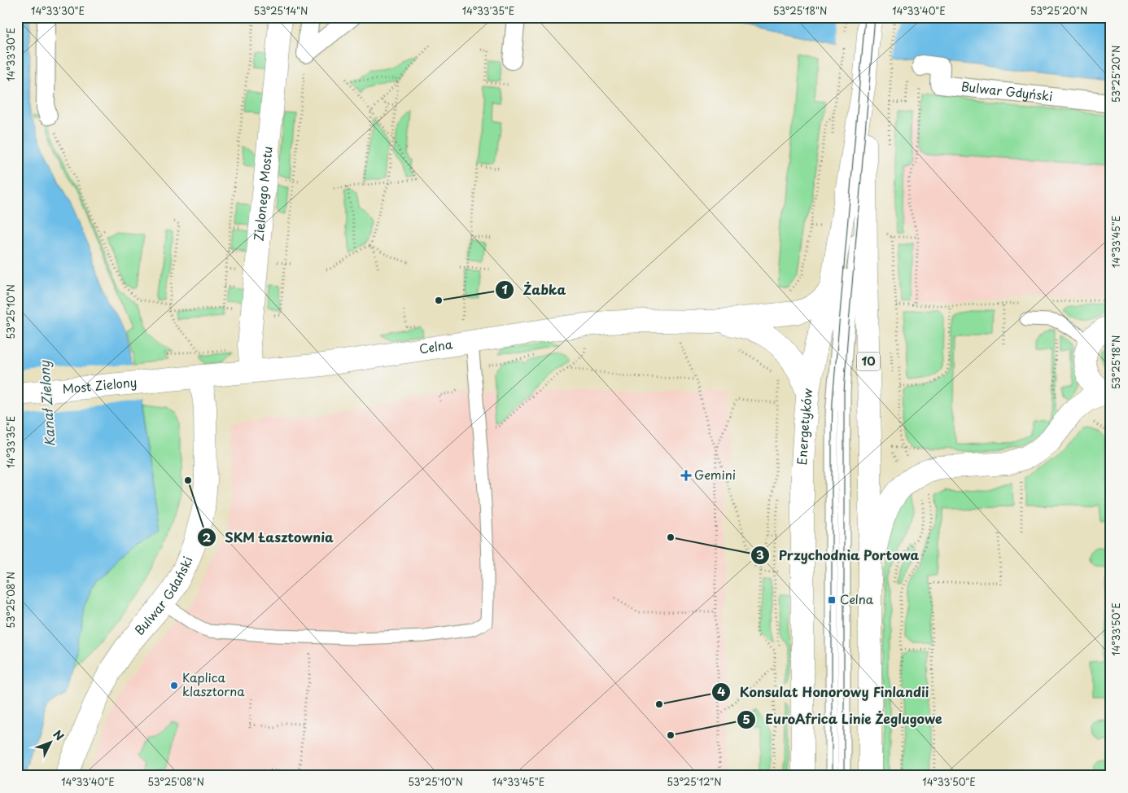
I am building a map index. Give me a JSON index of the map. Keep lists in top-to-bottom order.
{
  "streets": {
    "street": [
      "Bulwar Gdyński",
      "Zielonego Mostu",
      "Celna",
      "10",
      "Most Zielony",
      "Energetyków",
      "Bulwar Gdański"
    ]
  },
  "crossings": [
    ["Zielonego Mostu", "Celna"],
    ["Celna", "Most Zielony"],
    ["Celna", "Energetyków"],
    ["Celna", "Bulwar Gdański"]
  ],
  "water": ["Kanał Zielony"],
  "places": {
    "other": [
      "Żabka",
      "SKM Łasztownia",
      "Przychodnia Portowa",
      "Kaplica klasztorna",
      "Konsulat Honorowy Finlandii",
      "EuroAfrica Linie Żeglugowe"
    ],
    "health": ["Gemini"],
    "transit": ["Celna"]
  },
  "north": "top right",
  "coordinates": [
    "14°33'30\"E",
    "53°25'14\"N",
    "14°33'35\"E",
    "53°25'18\"N",
    "14°33'40\"E",
    "53°25'20\"N",
    "14°33'45\"E",
    "53°25'10\"N",
    "53°25'08\"N",
    "14°33'50\"E",
    "53°25'12\"N"
  ]
}
